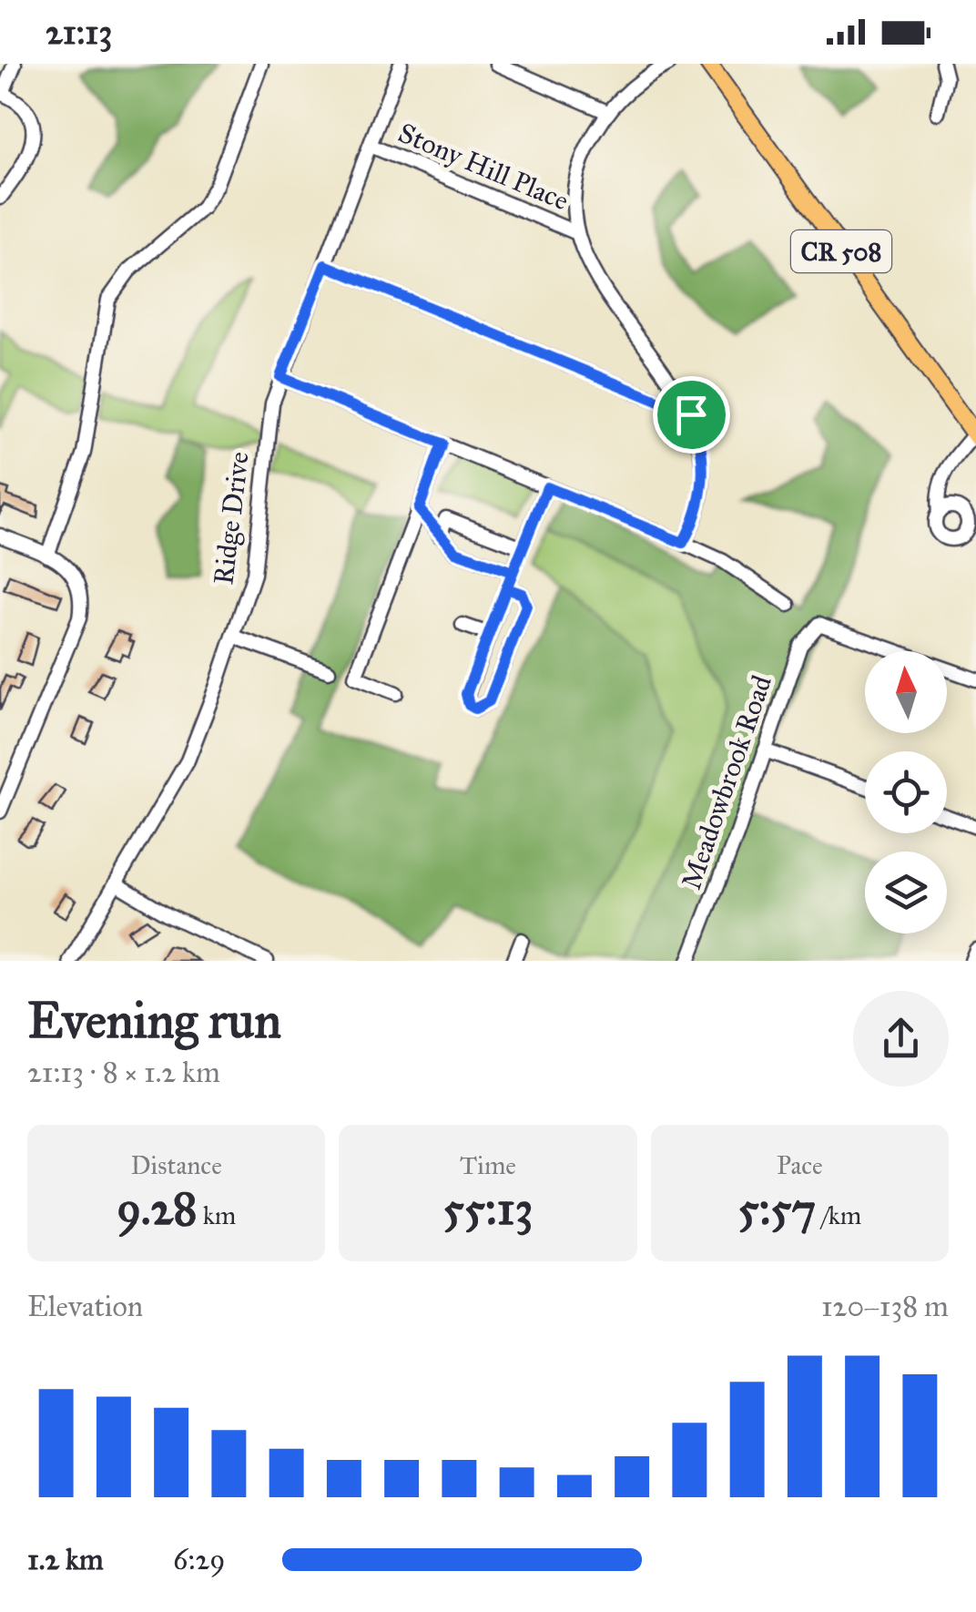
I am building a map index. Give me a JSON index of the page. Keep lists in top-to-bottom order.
{
  "streets": {
    "main road": ["CR 508"],
    "street": ["Stony Hill Place", "Ridge Drive", "Meadowbrook Road"]
  },
  "crossings": [
    ["Stony Hill Place", "Ridge Drive"]
  ],
  "north": "top",
  "page": {
    "status": "21:13",
    "heading": ["Evening run", "21:13 · 8 × 1.2 km"],
    "stats": [
      ["Distance", "9.28 km"],
      ["Time", "55:13"],
      ["Pace", "5:57 /km"]
    ],
    "chart": ["Elevation", "120–138 m"],
    "list": [
      {
        "name": "1.2 km",
        "note": "6:29"
      }
    ]
  }
}
